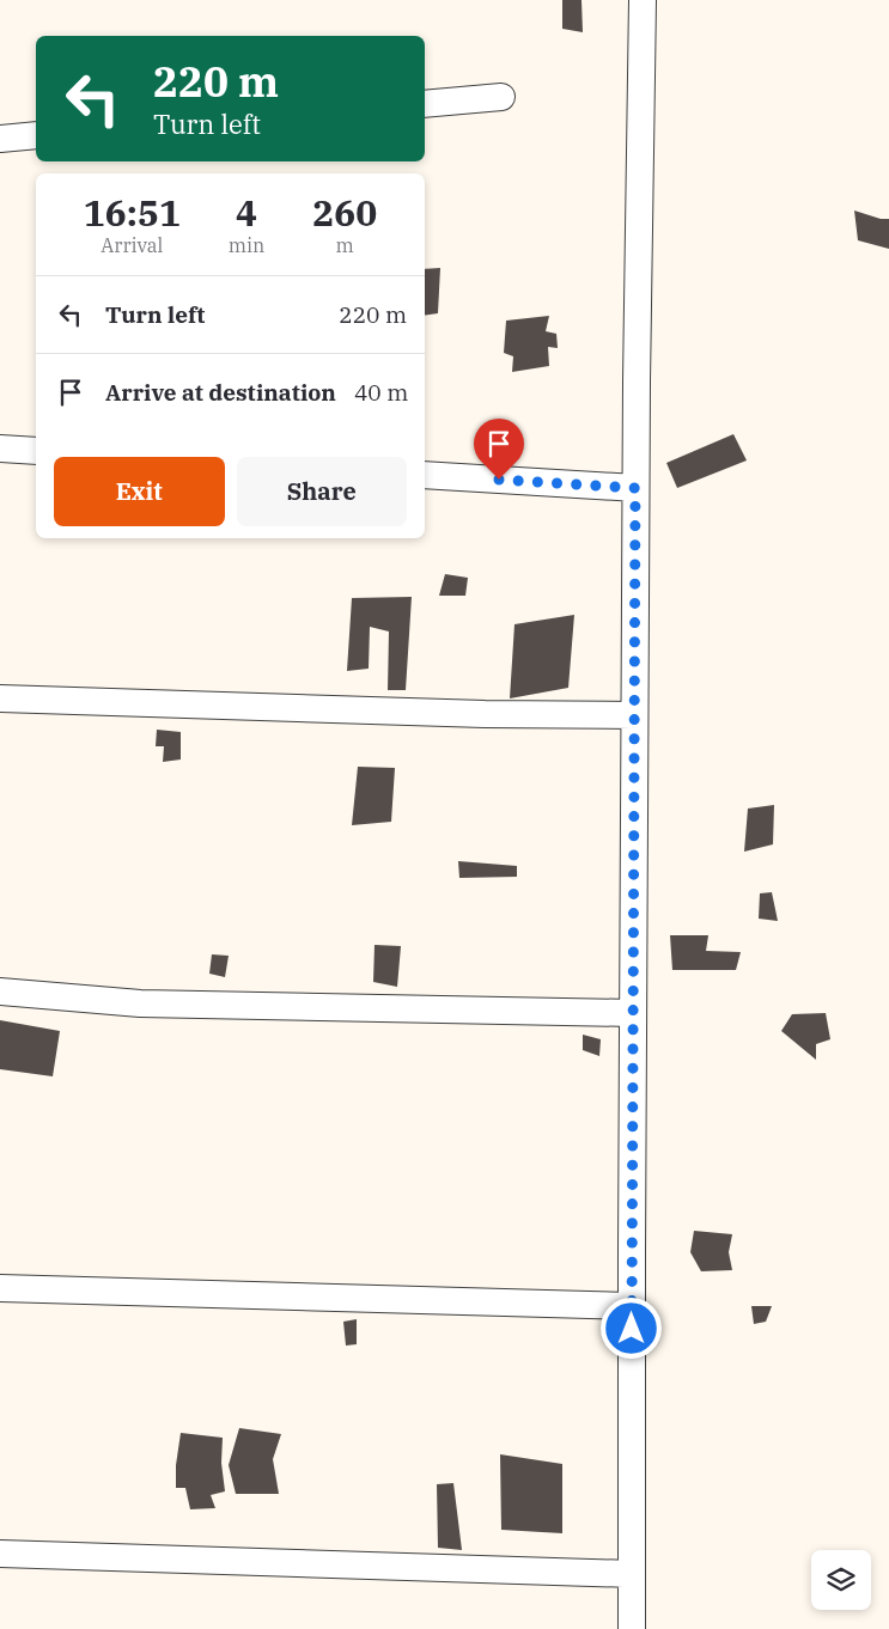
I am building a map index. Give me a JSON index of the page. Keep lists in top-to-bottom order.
{
  "page": {
    "turn": ["220 m", "Turn left"],
    "eta": [
      "16:51",
      "Arrival",
      "4",
      "min",
      "260",
      "m"
    ],
    "list": [
      {
        "name": "Turn left",
        "value": "220 m"
      },
      {
        "name": "Arrive at destination",
        "value": "40 m"
      }
    ],
    "buttons": ["Exit", "Share"]
  }
}
